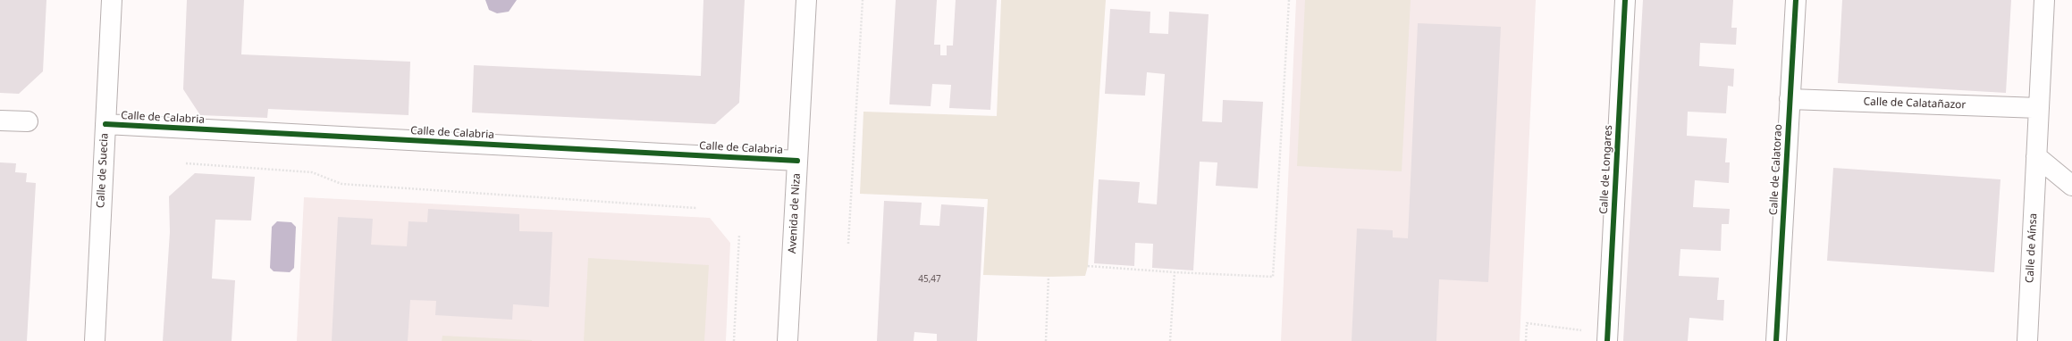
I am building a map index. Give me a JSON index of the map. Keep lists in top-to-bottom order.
{
  "streets": {
    "street": [
      "Calle de Calatañazor",
      "Calle de Calabria",
      "Calle de Longares",
      "Calle de Calatorao",
      "Calle de Suecia",
      "Avenida de Niza",
      "Calle de Aínsa"
    ]
  },
  "crossings": [
    ["Calle de Calatañazor", "Calle de Calatorao"],
    ["Calle de Calatañazor", "Calle de Aínsa"],
    ["Calle de Calabria", "Calle de Suecia"],
    ["Calle de Calabria", "Avenida de Niza"]
  ],
  "house_numbers": ["45,47"]
}
